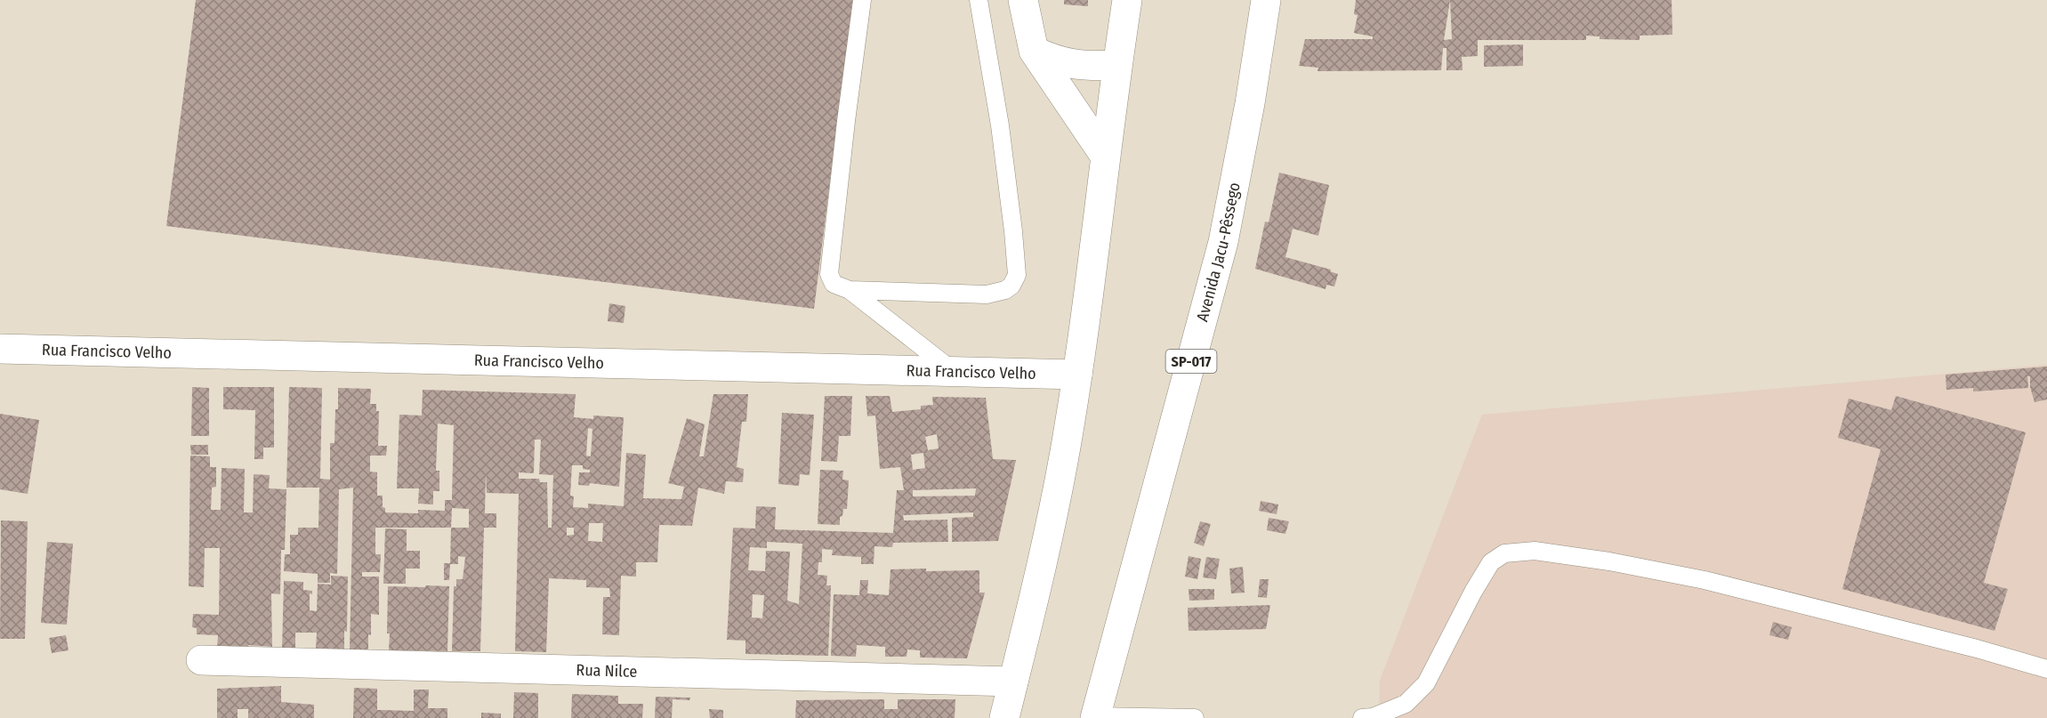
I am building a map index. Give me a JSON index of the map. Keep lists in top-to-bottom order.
{
  "streets": {
    "main road": [
      "Avenida Jacu-Pêssego",
      "Rua Francisco Velho",
      "SP-017",
      "Rua Nilce"
    ]
  }
}
